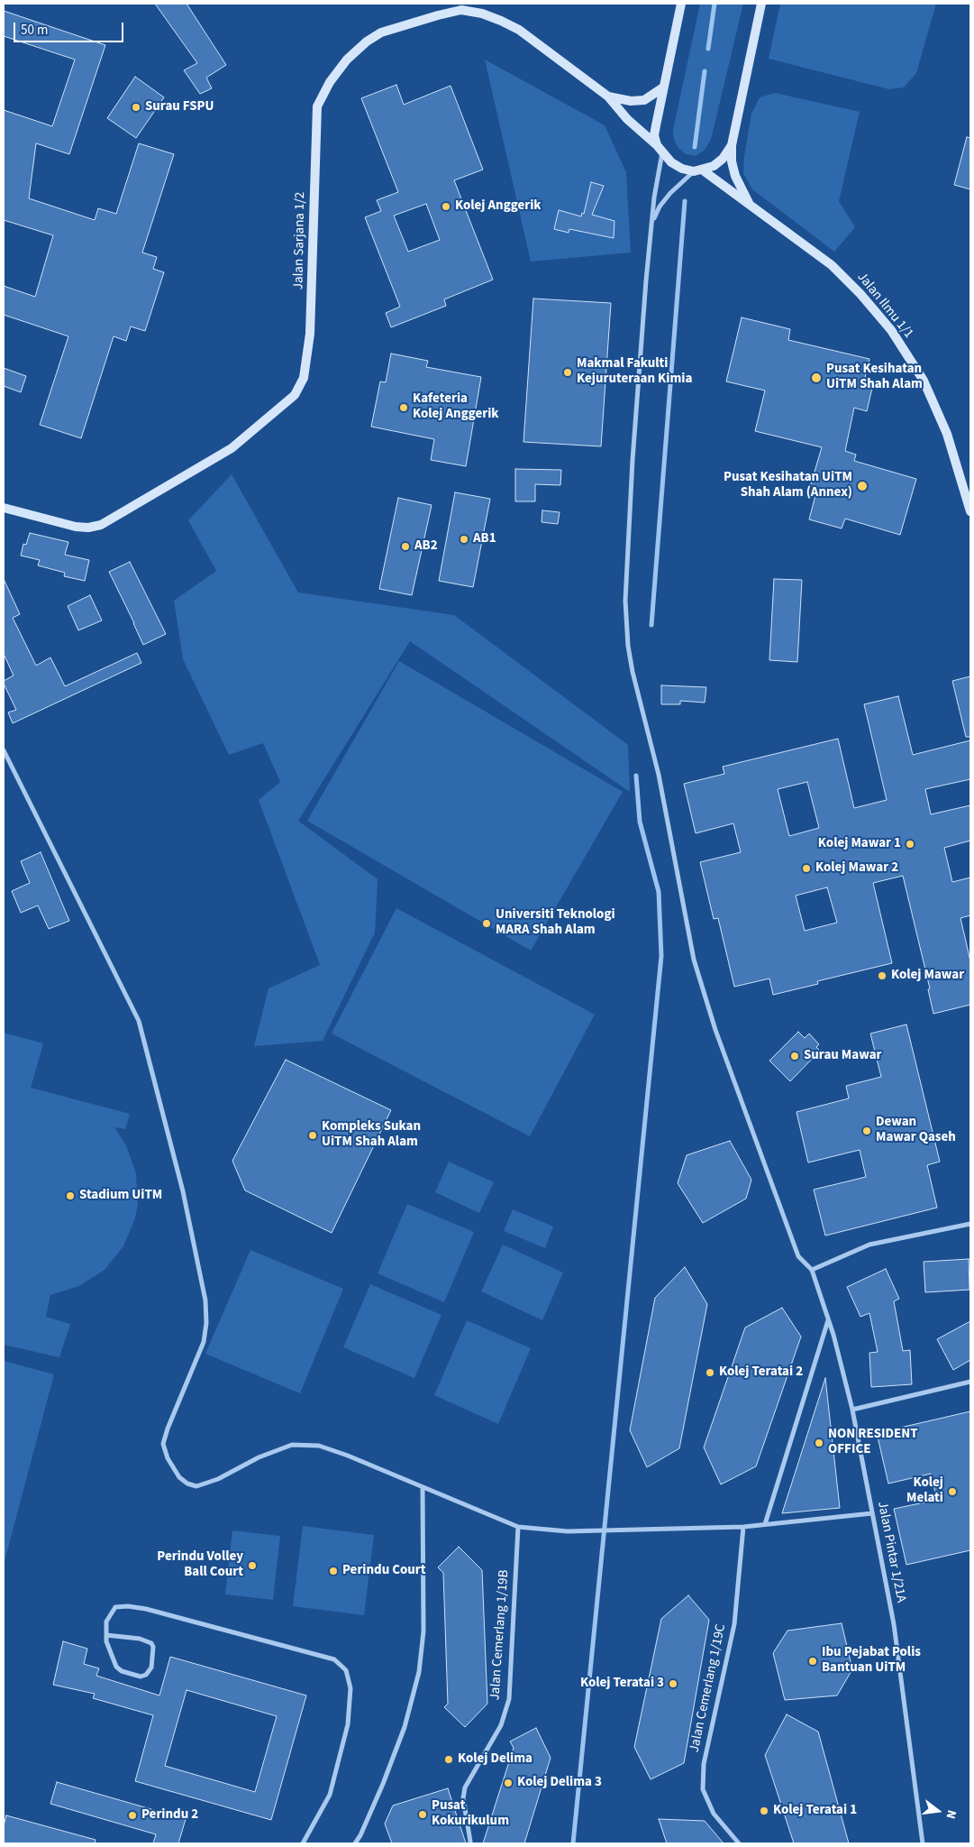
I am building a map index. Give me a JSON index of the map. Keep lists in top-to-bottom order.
{
  "streets": {
    "street": [
      "Jalan Sarjana 1/2",
      "Jalan Ilmu 1/1",
      "Jalan Pintar 1/21A",
      "Jalan Cemerlang 1/19B",
      "Jalan Cemerlang 1/19C"
    ]
  },
  "crossings": [
    ["Jalan Sarjana 1/2", "Jalan Ilmu 1/1"]
  ],
  "places": [
    "Surau FSPU",
    "Kolej Anggerik",
    "Makmal Fakulti Kejuruteraan Kimia",
    "Pusat Kesihatan UiTM Shah Alam",
    "Kafeteria Kolej Anggerik",
    "Pusat Kesihatan UiTM Shah Alam (Annex)",
    "AB1",
    "AB2",
    "Kolej Mawar 1",
    "Kolej Mawar 2",
    "Universiti Teknologi MARA Shah Alam",
    "Kolej Mawar",
    "Surau Mawar",
    "Dewan Mawar Qaseh",
    "Kompleks Sukan UiTM Shah Alam",
    "Stadium UiTM",
    "Kolej Teratai 2",
    "NON RESIDENT OFFICE",
    "Kolej Melati",
    "Perindu Volley Ball Court",
    "Perindu Court",
    "Ibu Pejabat Polis Bantuan UiTM",
    "Kolej Teratai 3",
    "Kolej Delima",
    "Kolej Delima 3",
    "Kolej Teratai 1",
    "Pusat Kokurikulum",
    "Perindu 2"
  ],
  "scale_bar": "50 m",
  "north": "right"
}
